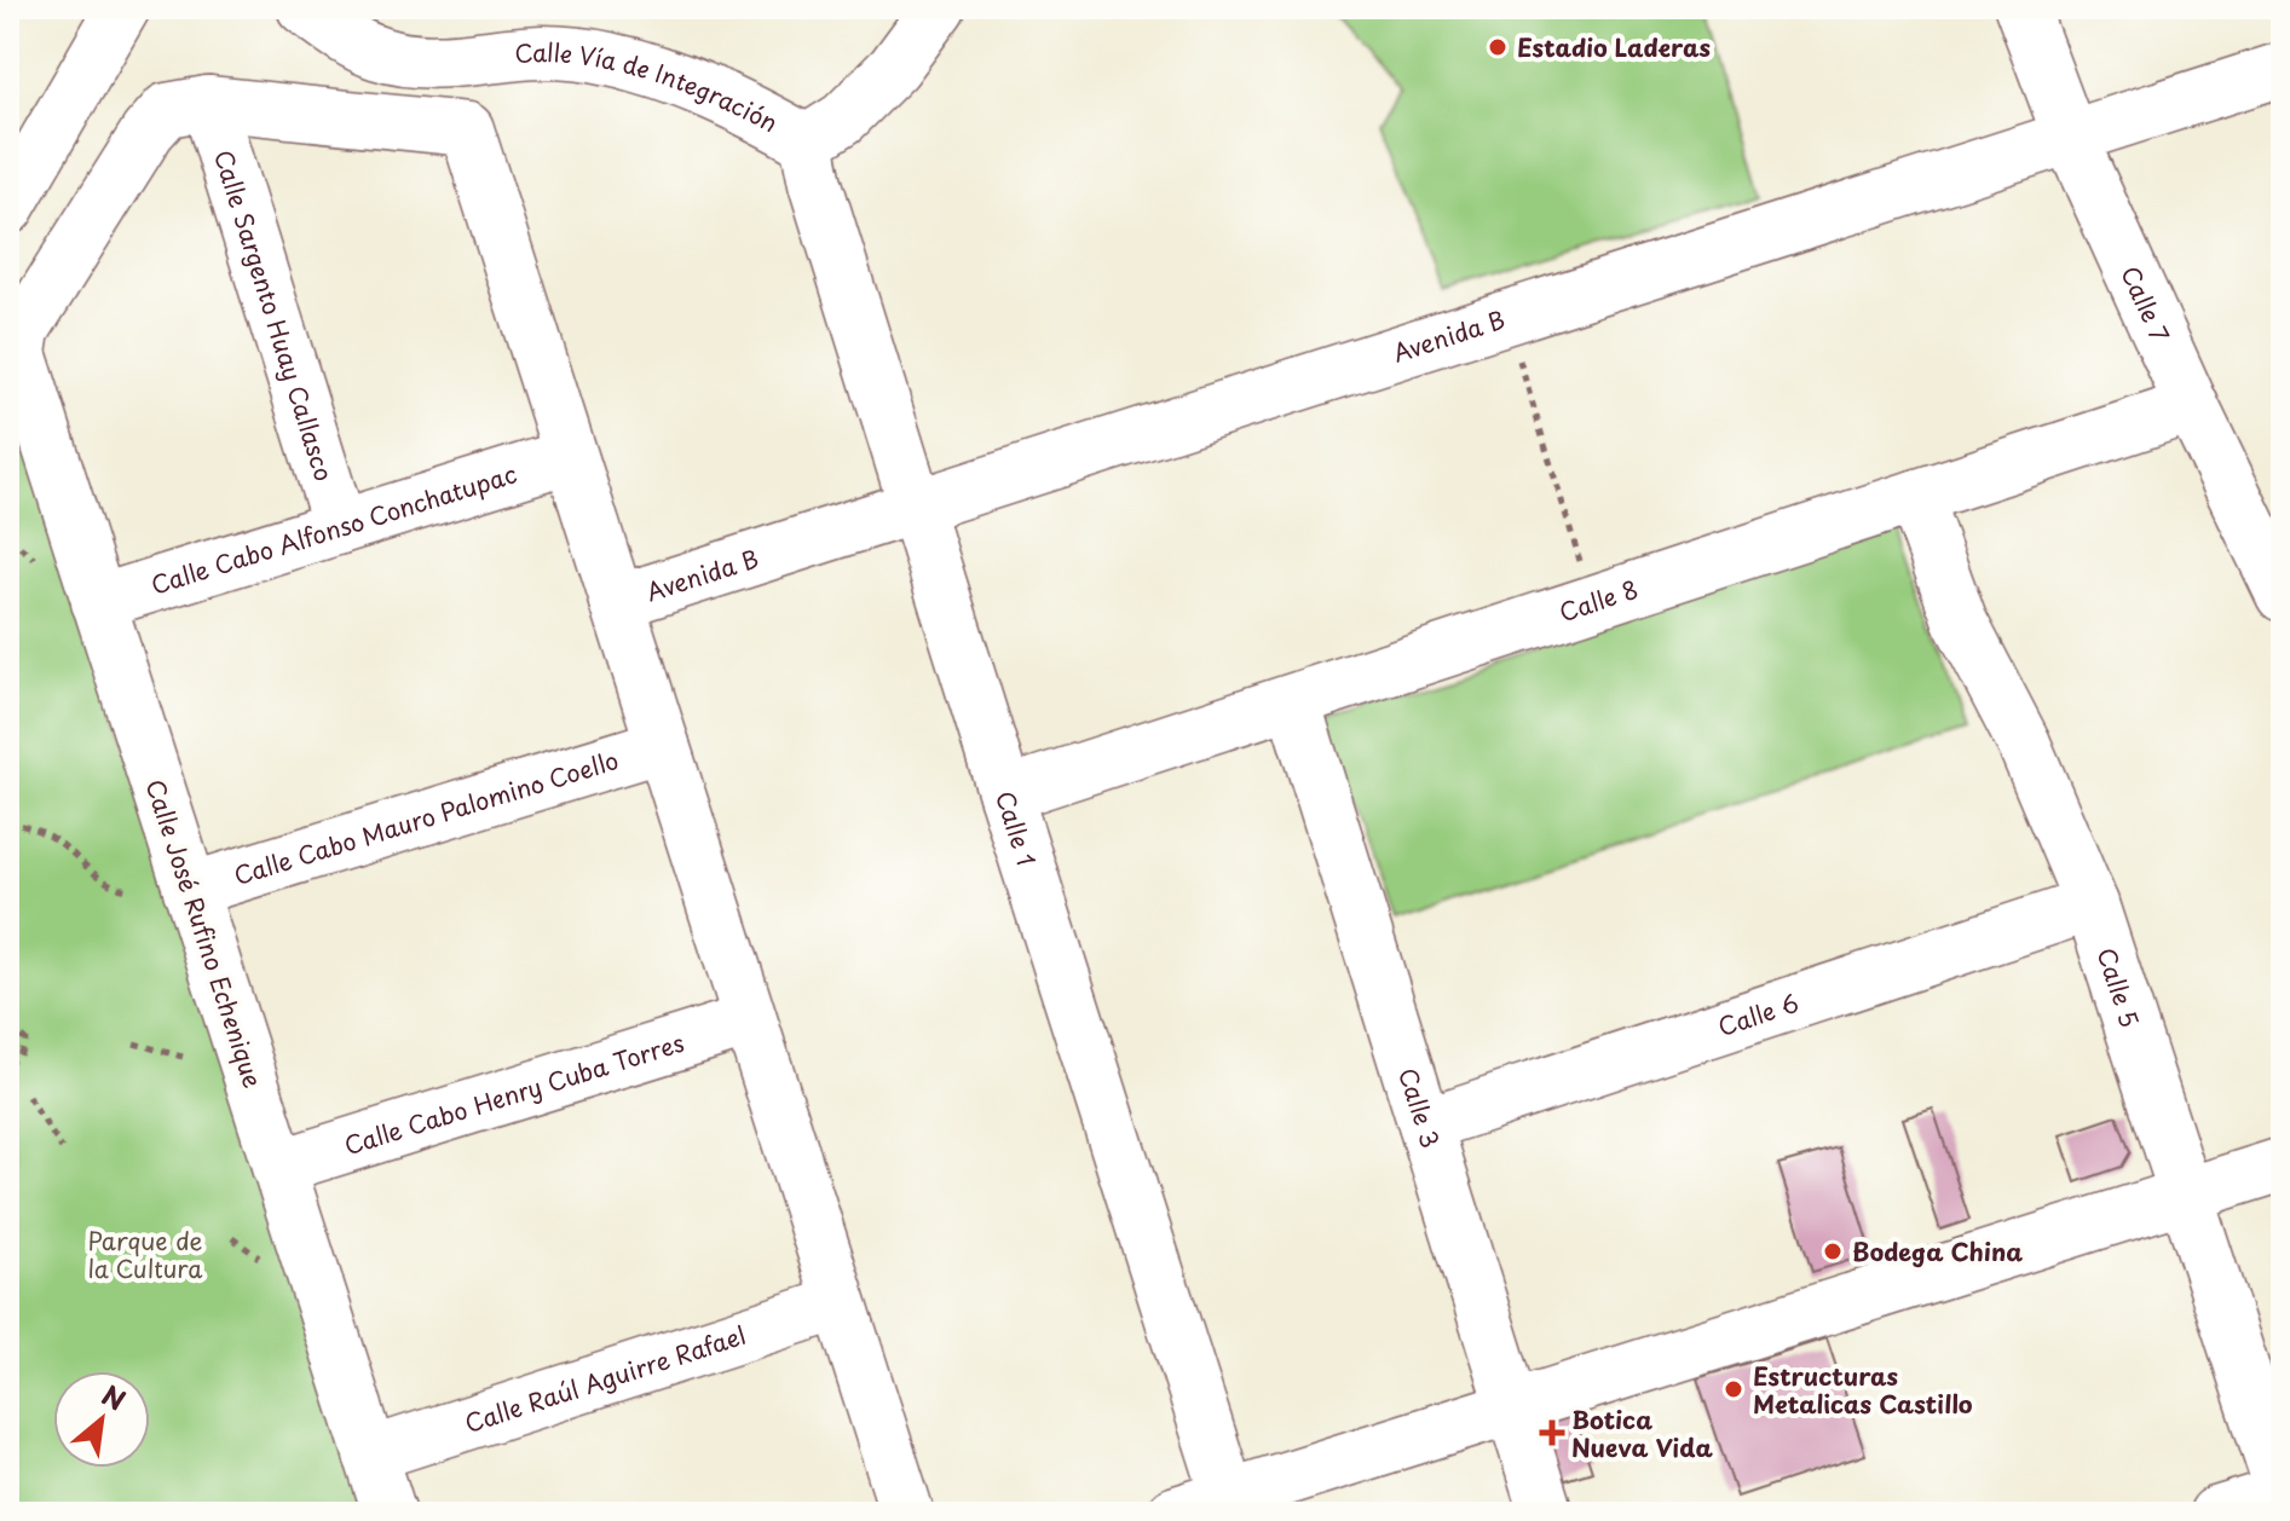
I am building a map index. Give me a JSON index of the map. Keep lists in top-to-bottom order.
{
  "streets": {
    "street": [
      "Calle Vía de Integración",
      "Calle 7",
      "Calle Sargento Huay Callasco",
      "Avenida B",
      "Calle Cabo Alfonso Conchatupac",
      "Calle 8",
      "Calle Cabo Mauro Palomino Coello",
      "Calle 1",
      "Calle José Rufino Echenique",
      "Calle 5",
      "Calle 6",
      "Calle Cabo Henry Cuba Torres",
      "Calle 3",
      "Calle Raúl Aguirre Rafael"
    ]
  },
  "crossings": [
    ["Calle Vía de Integración", "Calle 1"],
    ["Calle 7", "Avenida B"],
    ["Calle 7", "Calle 8"],
    ["Calle Sargento Huay Callasco", "Calle Cabo Alfonso Conchatupac"],
    ["Calle Sargento Huay Callasco", "Calle José Rufino Echenique"],
    ["Avenida B", "Calle 1"],
    ["Calle Cabo Alfonso Conchatupac", "Calle José Rufino Echenique"],
    ["Calle 8", "Calle 1"],
    ["Calle 8", "Calle 5"],
    ["Calle 8", "Calle 3"],
    ["Calle Cabo Mauro Palomino Coello", "Calle José Rufino Echenique"],
    ["Calle José Rufino Echenique", "Calle Cabo Henry Cuba Torres"],
    ["Calle José Rufino Echenique", "Calle Raúl Aguirre Rafael"],
    ["Calle 5", "Calle 6"],
    ["Calle 6", "Calle 3"]
  ],
  "parks": ["Parque de la Cultura"],
  "places": {
    "other": ["Estadio Laderas", "Bodega China", "Estructuras Metalicas Castillo"],
    "health": ["Botica Nueva Vida"]
  },
  "north": "top right"
}
